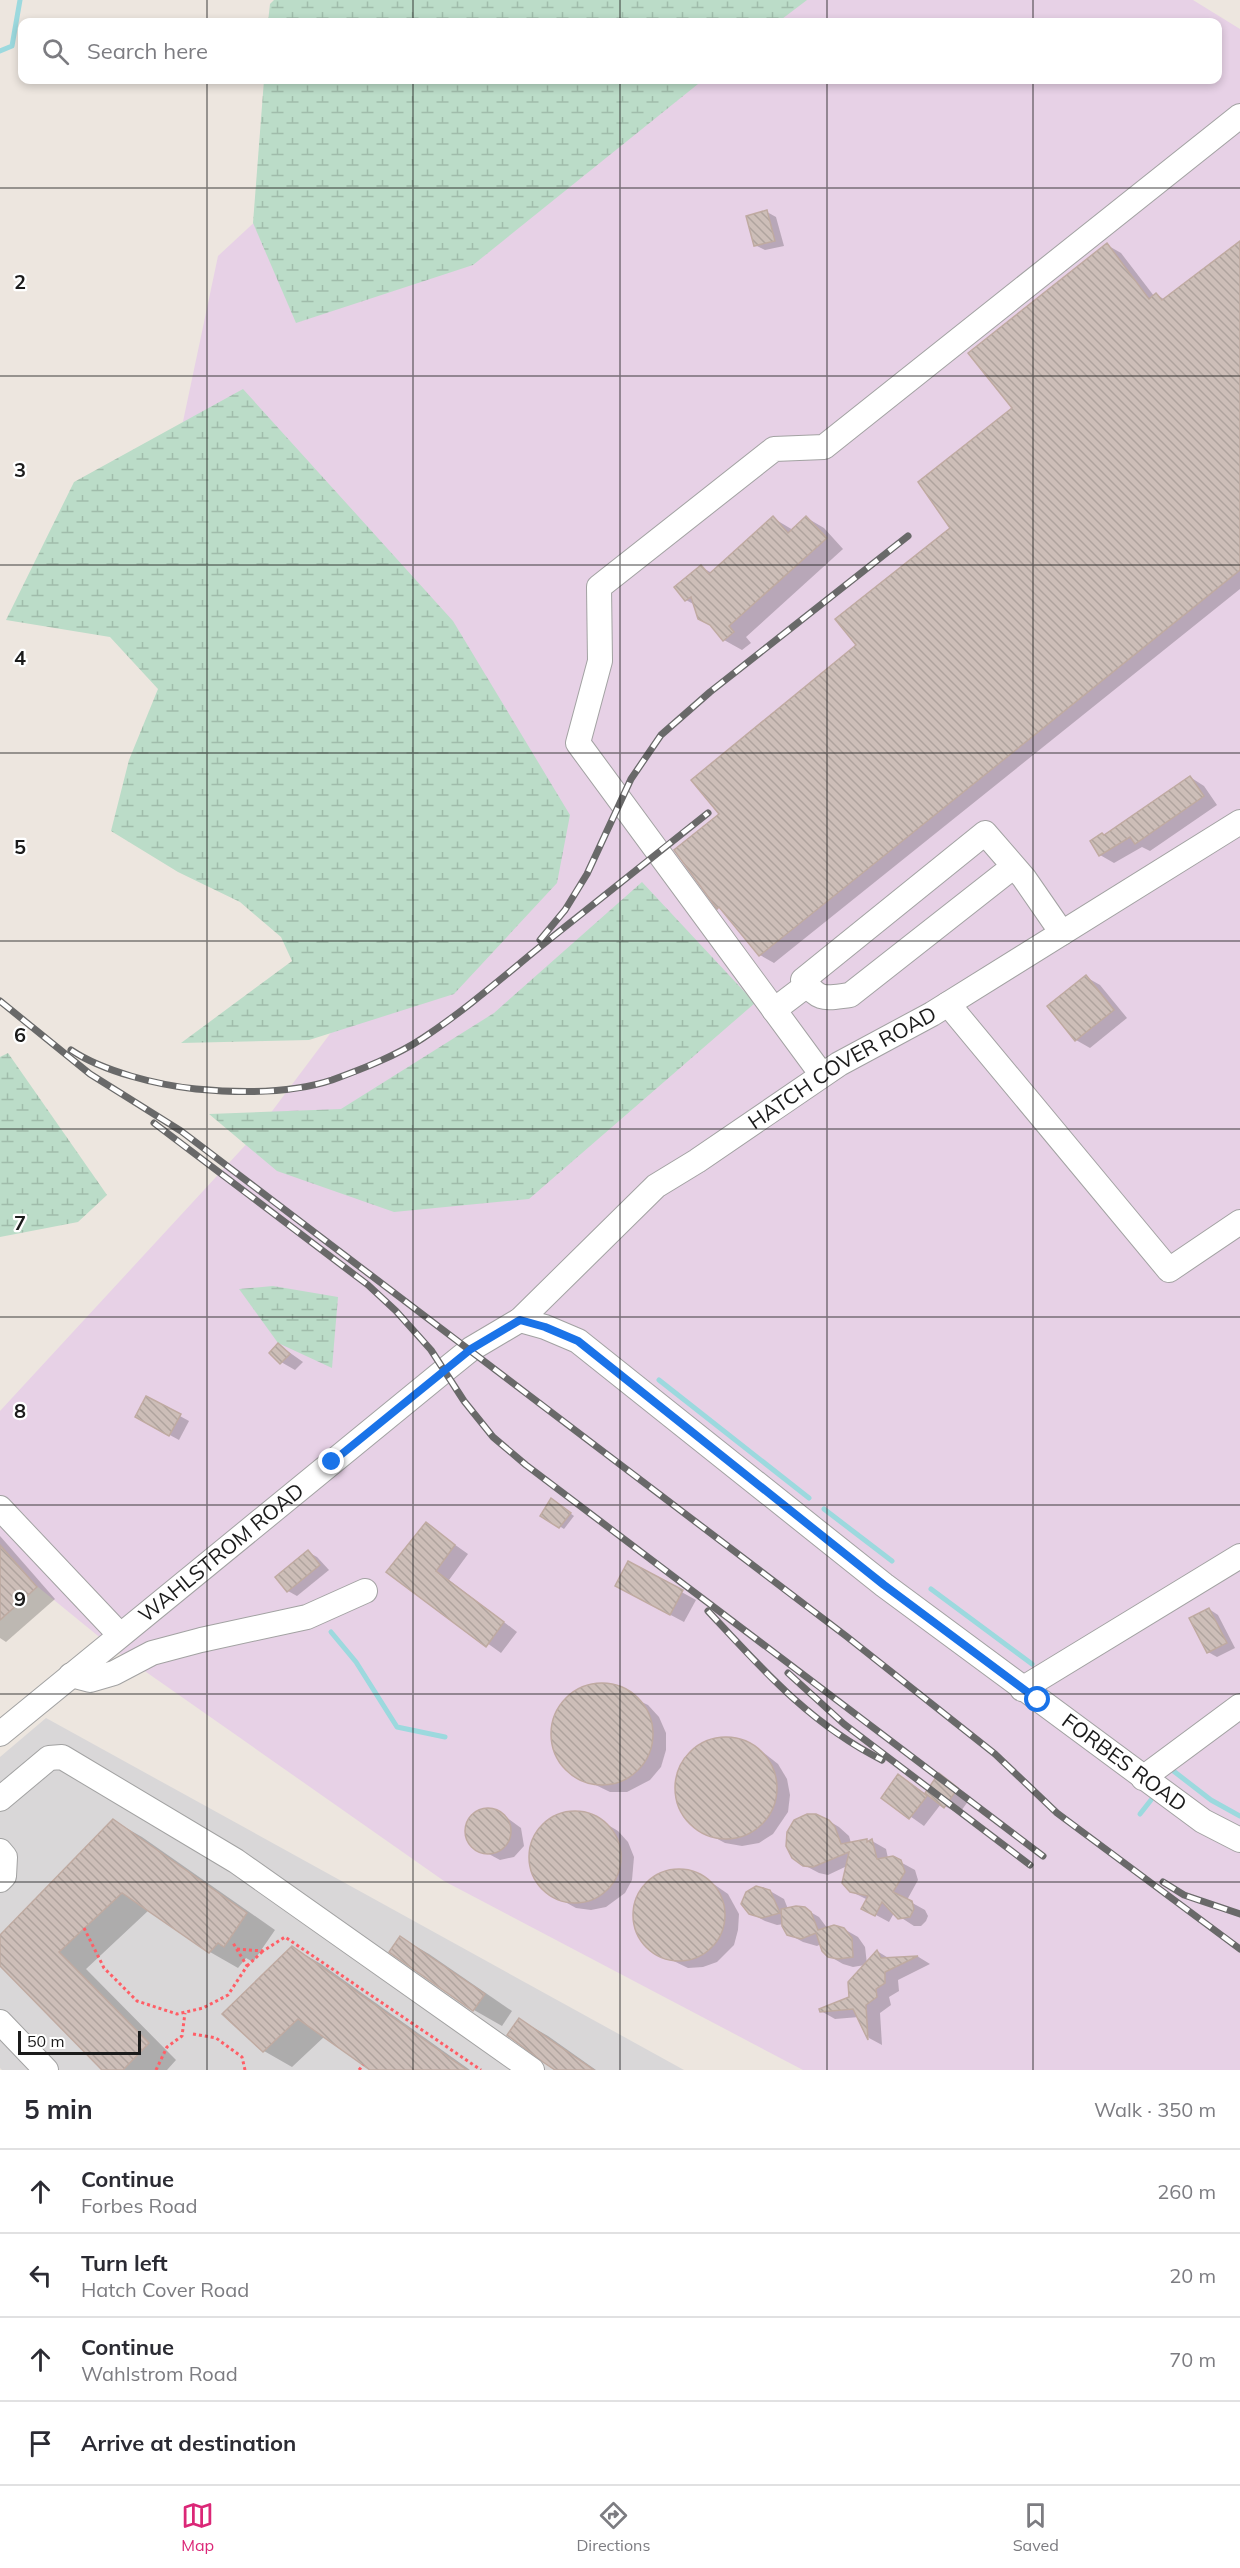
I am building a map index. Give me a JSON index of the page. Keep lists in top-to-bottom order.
{
  "streets": {
    "street": ["HATCH COVER ROAD", "WAHLSTROM ROAD", "FORBES ROAD"]
  },
  "crossings": [
    ["HATCH COVER ROAD", "WAHLSTROM ROAD"],
    ["HATCH COVER ROAD", "FORBES ROAD"]
  ],
  "scale_bar": "50 m",
  "page": {
    "search": "Search here",
    "scale": "50 m",
    "heading": ["5 min", "Walk · 350 m"],
    "list": [
      ["Continue", "Forbes Road", "260 m"],
      ["Turn left", "Hatch Cover Road", "20 m"],
      ["Continue", "Wahlstrom Road", "70 m"],
      "Arrive at destination"
    ],
    "nav": ["Map", "Directions", "Saved"]
  },
  "grid": {
    "rows": [
      "2",
      "3",
      "4",
      "5",
      "6",
      "7",
      "8",
      "9"
    ]
  }
}
